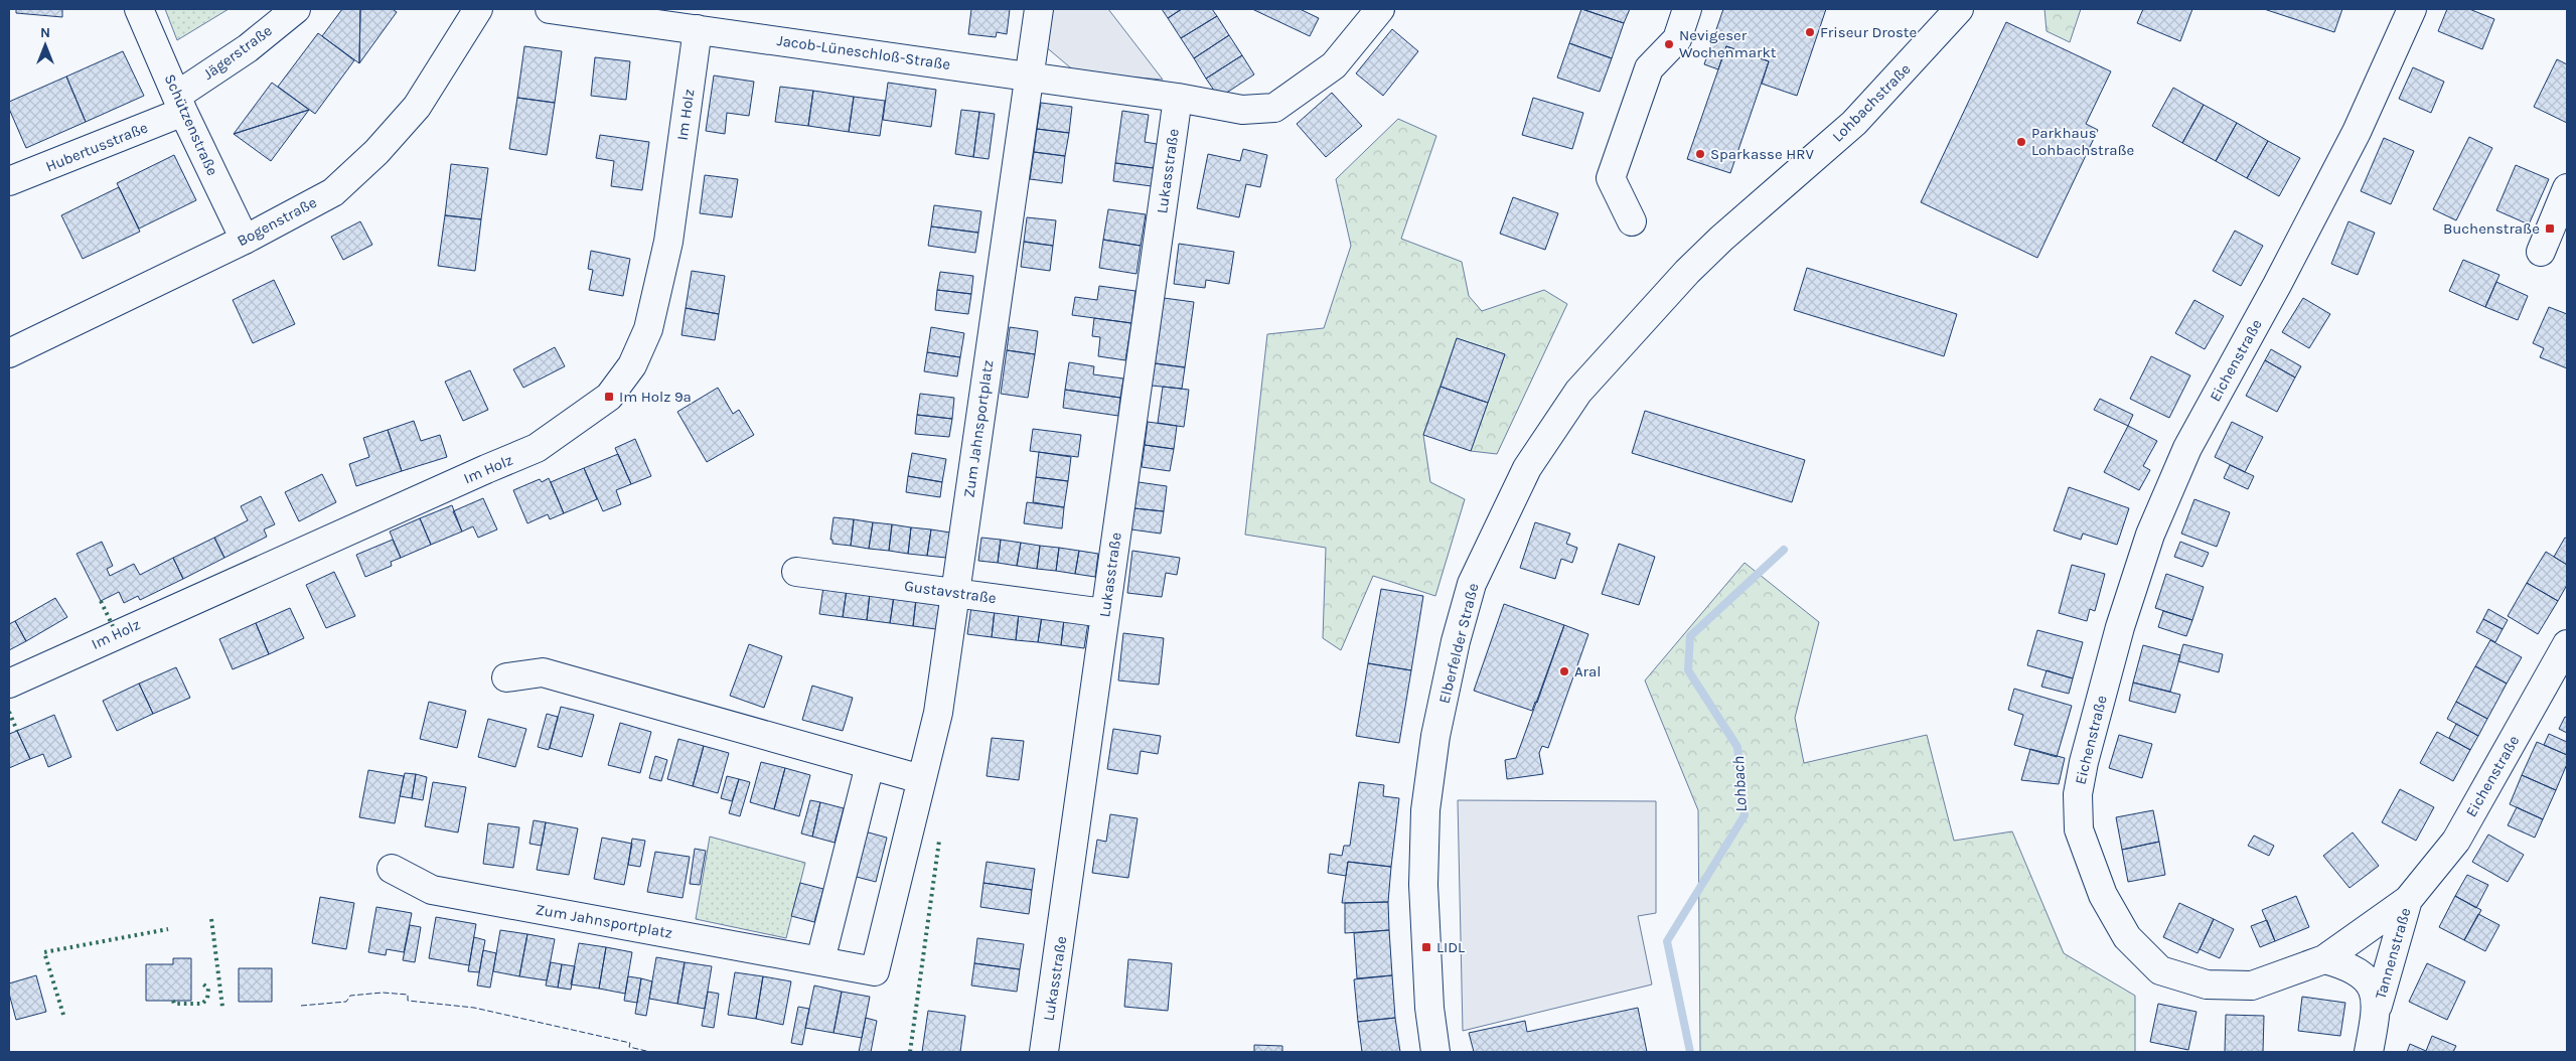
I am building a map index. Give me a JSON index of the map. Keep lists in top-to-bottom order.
{
  "streets": {
    "street": [
      "Jägerstraße",
      "Jacob-Lüneschloß-Straße",
      "Lohbachstraße",
      "Im Holz",
      "Schützenstraße",
      "Hubertusstraße",
      "Lukasstraße",
      "Bogenstraße",
      "Eichenstraße",
      "Zum Jahnsportplatz",
      "Gustavstraße",
      "Elberfelder Straße",
      "Tannenstraße"
    ]
  },
  "crossings": [
    ["Jägerstraße", "Schützenstraße"],
    ["Jägerstraße", "Hubertusstraße"],
    ["Jacob-Lüneschloß-Straße", "Im Holz"],
    ["Jacob-Lüneschloß-Straße", "Lukasstraße"],
    ["Jacob-Lüneschloß-Straße", "Zum Jahnsportplatz"],
    ["Lohbachstraße", "Elberfelder Straße"],
    ["Schützenstraße", "Hubertusstraße"],
    ["Schützenstraße", "Bogenstraße"],
    ["Lukasstraße", "Gustavstraße"],
    ["Eichenstraße", "Tannenstraße"],
    ["Zum Jahnsportplatz", "Gustavstraße"]
  ],
  "water": ["Lohbach"],
  "places": {
    "other": [
      "Friseur Droste",
      "Nevigeser Wochenmarkt",
      "Parkhaus Lohbachstraße",
      "Sparkasse HRV",
      "Aral"
    ],
    "transit": ["Buchenstraße", "Im Holz 9a", "LIDL"]
  },
  "north": "top"
}
